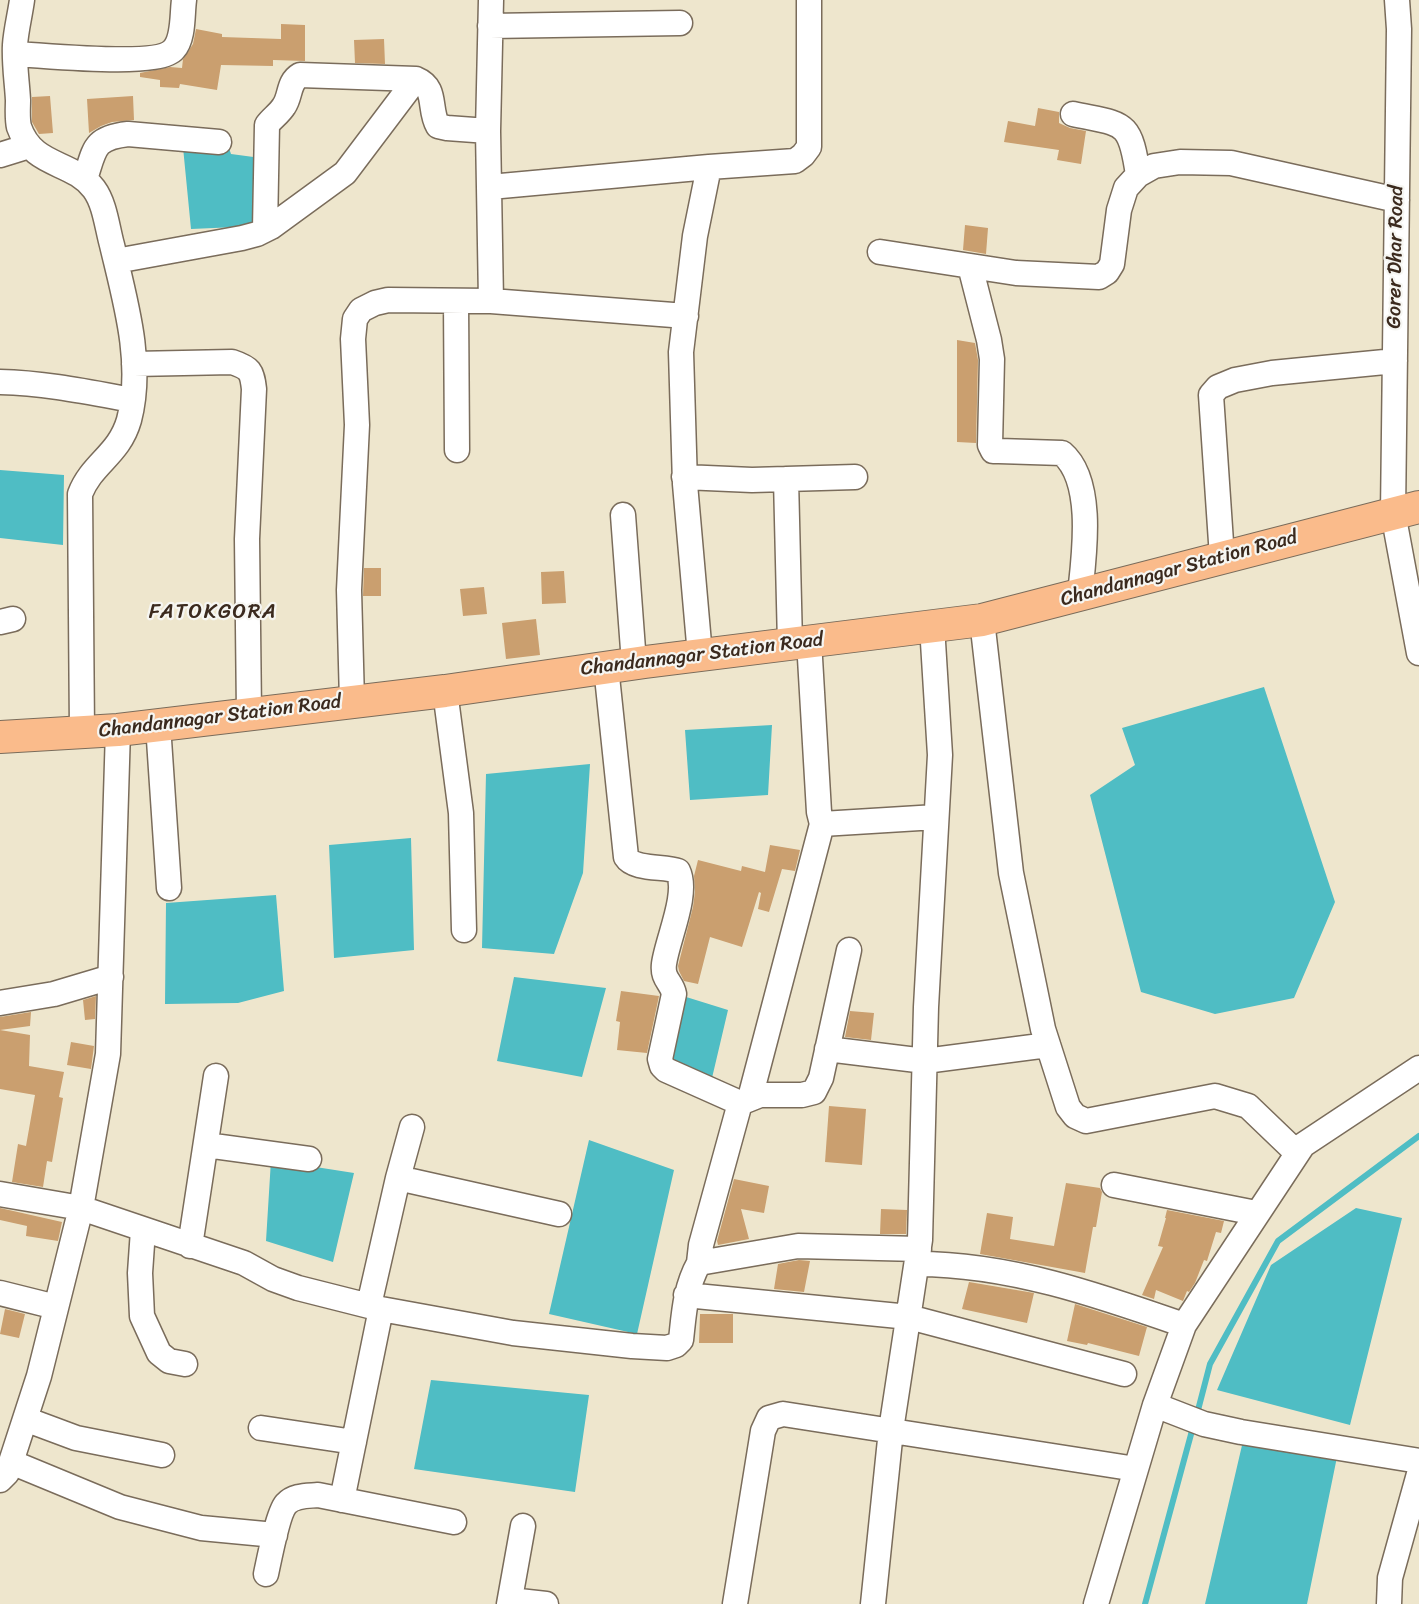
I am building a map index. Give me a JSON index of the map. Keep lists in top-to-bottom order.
{
  "streets": {
    "main road": ["Chandannagar Station Road"],
    "street": ["Gorer Dhar Road"]
  },
  "crossings": [
    ["Gorer Dhar Road", "Chandannagar Station Road"]
  ],
  "districts": ["FATOKGORA"]
}
